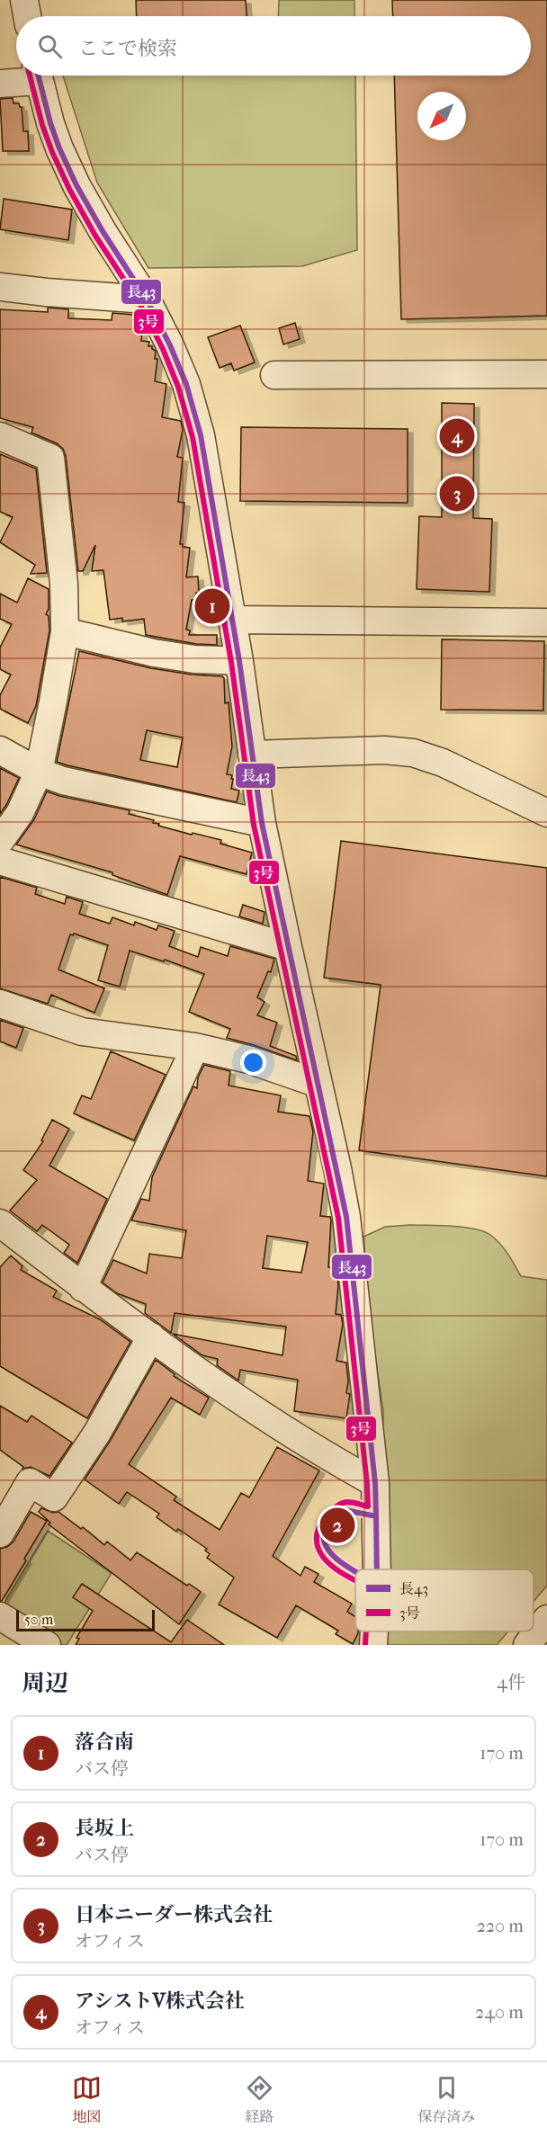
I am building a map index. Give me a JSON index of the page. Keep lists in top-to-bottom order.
{
  "lines": ["transit line 長43", "transit line 3号"],
  "legend": ["長43", "3号"],
  "scale_bar": "50 m",
  "north": "bottom left",
  "page": {
    "search": "ここで検索",
    "pins": [
      "4",
      "3",
      "1",
      "2"
    ],
    "scale": "50 m",
    "heading": ["周辺", "4件"],
    "list": [
      {
        "mark": "1",
        "name": "落合南",
        "note": "バス停",
        "value": "170 m"
      },
      {
        "mark": "2",
        "name": "長坂上",
        "note": "バス停",
        "value": "170 m"
      },
      {
        "mark": "3",
        "name": "日本ニーダー株式会社",
        "note": "オフィス",
        "value": "220 m"
      },
      {
        "mark": "4",
        "name": "アシストV株式会社",
        "note": "オフィス",
        "value": "240 m"
      }
    ],
    "nav": ["地図", "経路", "保存済み"]
  }
}
